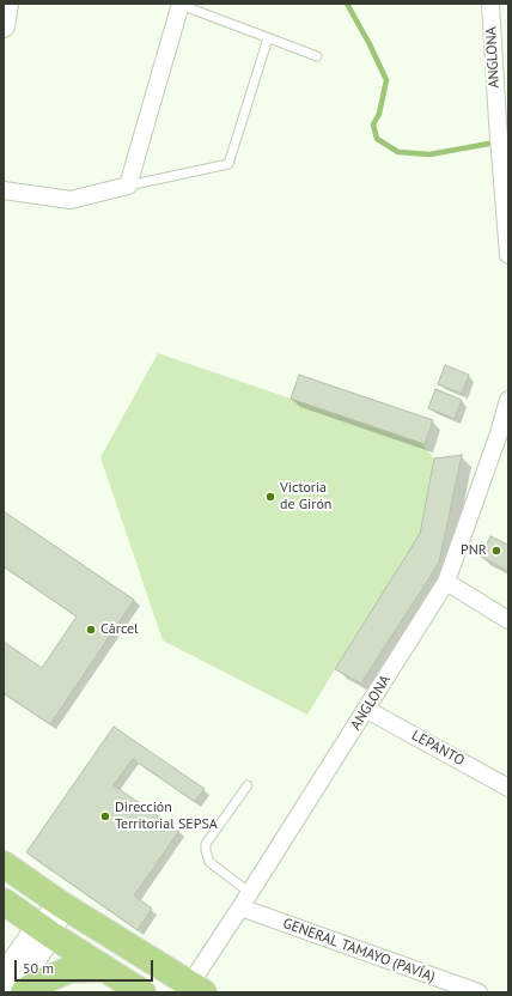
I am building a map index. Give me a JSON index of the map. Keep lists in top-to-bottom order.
{
  "streets": {
    "street": ["ANGLONA", "LEPANTO", "GENERAL TAMAYO (PAVÍA)"]
  },
  "crossings": [
    ["ANGLONA", "LEPANTO"],
    ["ANGLONA", "GENERAL TAMAYO (PAVÍA)"]
  ],
  "places": [
    "Victoria de Girón",
    "PNR",
    "Cárcel",
    "Dirección Territorial SEPSA"
  ],
  "scale_bar": "50 m"
}
